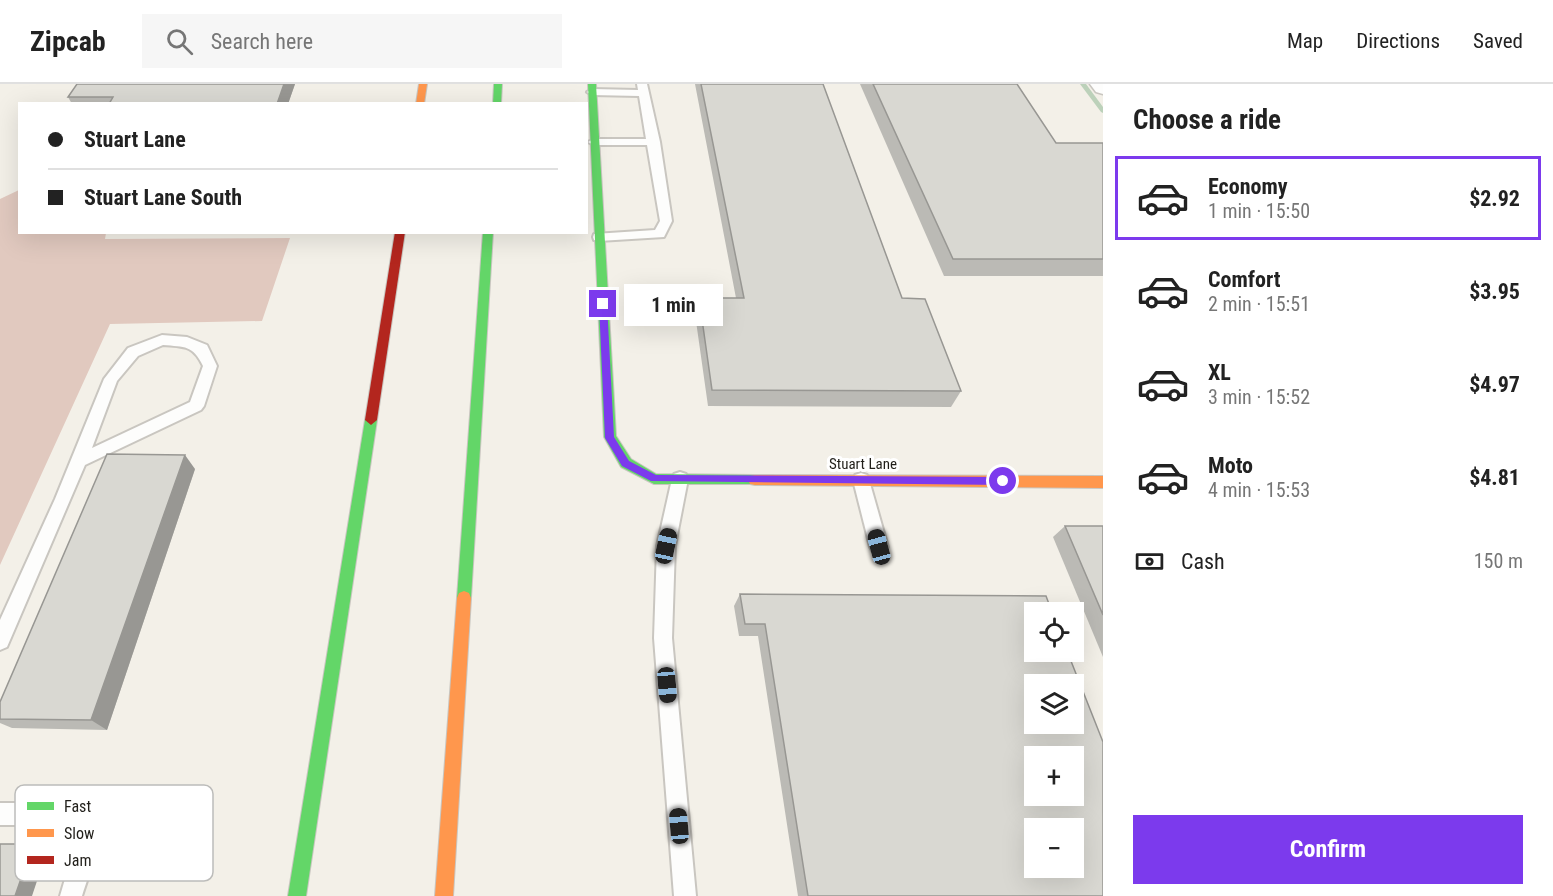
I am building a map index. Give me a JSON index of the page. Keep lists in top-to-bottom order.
{
  "streets": {
    "main road": ["Stuart Lane"]
  },
  "legend": ["Fast", "Slow", "Jam"],
  "page": {
    "header": "Zipcab",
    "search": "Search here",
    "nav": ["Map", "Directions", "Saved"],
    "heading": "Choose a ride",
    "banner": ["Stuart Lane", "Stuart Lane South"],
    "list": [
      {
        "name": "Economy",
        "note": "1 min · 15:50",
        "value": "$2.92"
      },
      {
        "name": "Comfort",
        "note": "2 min · 15:51",
        "value": "$3.95"
      },
      {
        "name": "XL",
        "note": "3 min · 15:52",
        "value": "$4.97"
      },
      {
        "name": "Moto",
        "note": "4 min · 15:53",
        "value": "$4.81"
      }
    ],
    "bubble": "1 min",
    "pay": ["Cash", "150 m"],
    "map_buttons": ["+", "−"],
    "buttons": "Confirm"
  }
}
